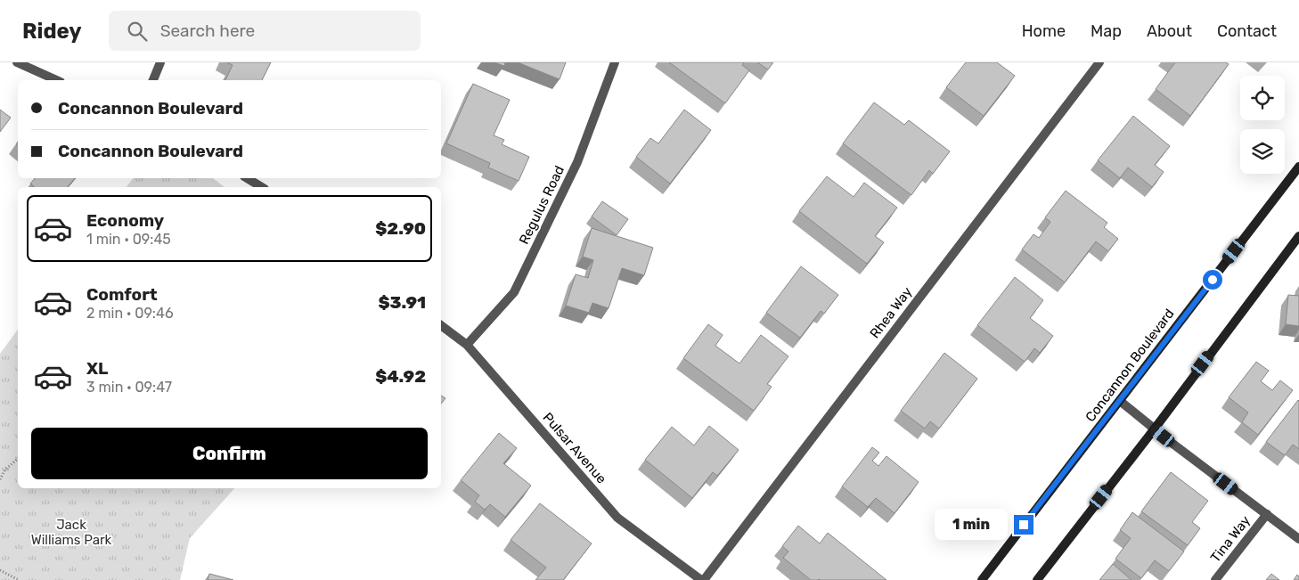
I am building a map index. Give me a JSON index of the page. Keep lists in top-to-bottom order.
{
  "streets": {
    "main road": ["Concannon Boulevard"],
    "street": [
      "Regulus Road",
      "Rhea Way",
      "Pulsar Avenue",
      "Tina Way"
    ]
  },
  "crossings": [
    ["Regulus Road", "Pulsar Avenue"],
    ["Rhea Way", "Pulsar Avenue"]
  ],
  "parks": ["Jack Williams Park"],
  "page": {
    "header": "Ridey",
    "search": "Search here",
    "nav": [
      "Home",
      "Map",
      "About",
      "Contact"
    ],
    "banner": ["Concannon Boulevard", "Concannon Boulevard"],
    "list": [
      {
        "name": "Economy",
        "note": "1 min · 09:45",
        "value": "$2.90"
      },
      {
        "name": "Comfort",
        "note": "2 min · 09:46",
        "value": "$3.91"
      },
      {
        "name": "XL",
        "note": "3 min · 09:47",
        "value": "$4.92"
      }
    ],
    "buttons": "Confirm",
    "bubble": "1 min"
  }
}
